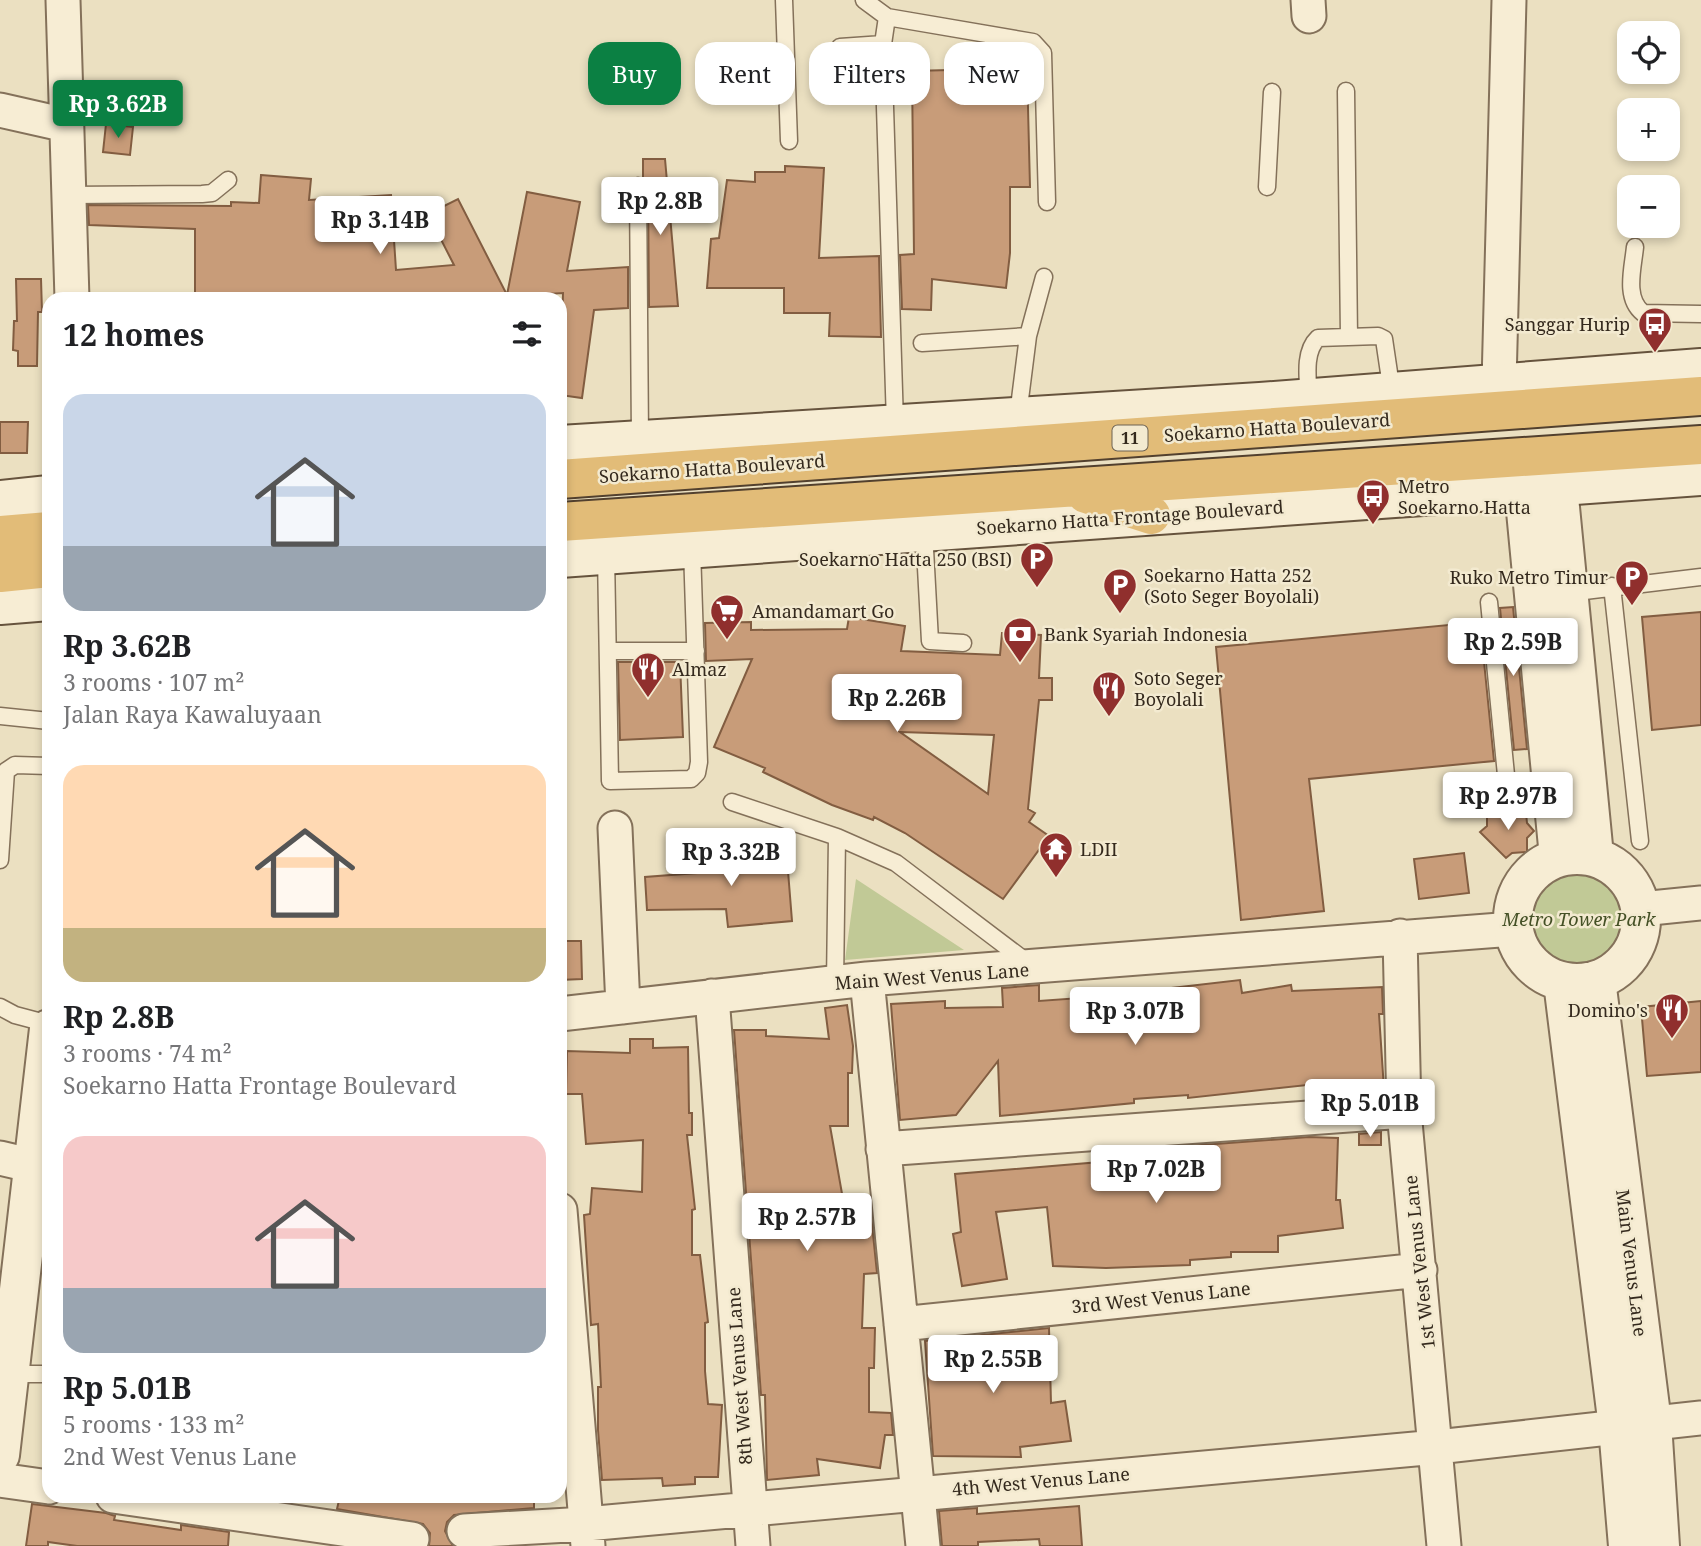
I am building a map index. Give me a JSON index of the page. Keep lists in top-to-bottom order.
{
  "streets": {
    "highway": ["Soekarno Hatta Boulevard", "11"],
    "main road": ["Soekarno Hatta Frontage Boulevard", "Main Venus Lane"],
    "street": [
      "Main West Venus Lane",
      "1st West Venus Lane",
      "3rd West Venus Lane",
      "8th West Venus Lane",
      "4th West Venus Lane"
    ]
  },
  "crossings": [
    ["Main West Venus Lane", "1st West Venus Lane"],
    ["Main West Venus Lane", "Main Venus Lane"],
    ["Main West Venus Lane", "8th West Venus Lane"],
    ["1st West Venus Lane", "3rd West Venus Lane"],
    ["1st West Venus Lane", "4th West Venus Lane"],
    ["Main Venus Lane", "4th West Venus Lane"],
    ["8th West Venus Lane", "4th West Venus Lane"]
  ],
  "parks": ["Metro Tower Park"],
  "places": {
    "bus stop": ["Sanggar Hurip", "Metro Soekarno Hatta"],
    "parking": ["Soekarno Hatta 250 (BSI)", "Ruko Metro Timur", "Soekarno Hatta 252 (Soto Seger Boyolali)"],
    "supermarket": ["Amandamart Go"],
    "bank": ["Bank Syariah Indonesia"],
    "restaurant": ["Almaz", "Soto Seger Boyolali", "Domino's"],
    "temple": ["LDII"]
  },
  "page": {
    "map_buttons": ["+", "−"],
    "chip": [
      "Buy",
      "Rent",
      "Filters",
      "New"
    ],
    "price": [
      "Rp 3.62B",
      "Rp 2.8B",
      "Rp 3.14B",
      "Rp 2.59B",
      "Rp 2.26B",
      "Rp 2.97B",
      "Rp 3.32B",
      "Rp 3.07B",
      "Rp 5.01B",
      "Rp 7.02B",
      "Rp 2.57B",
      "Rp 2.55B"
    ],
    "heading": "12 homes",
    "list": [
      {
        "name": "Rp 3.62B",
        "note": "3 rooms · 107 m² · Jalan Raya Kawaluyaan"
      },
      {
        "name": "Rp 2.8B",
        "note": "3 rooms · 74 m² · Soekarno Hatta Frontage Boulevard"
      },
      {
        "name": "Rp 5.01B",
        "note": "5 rooms · 133 m² · 2nd West Venus Lane"
      }
    ]
  }
}
